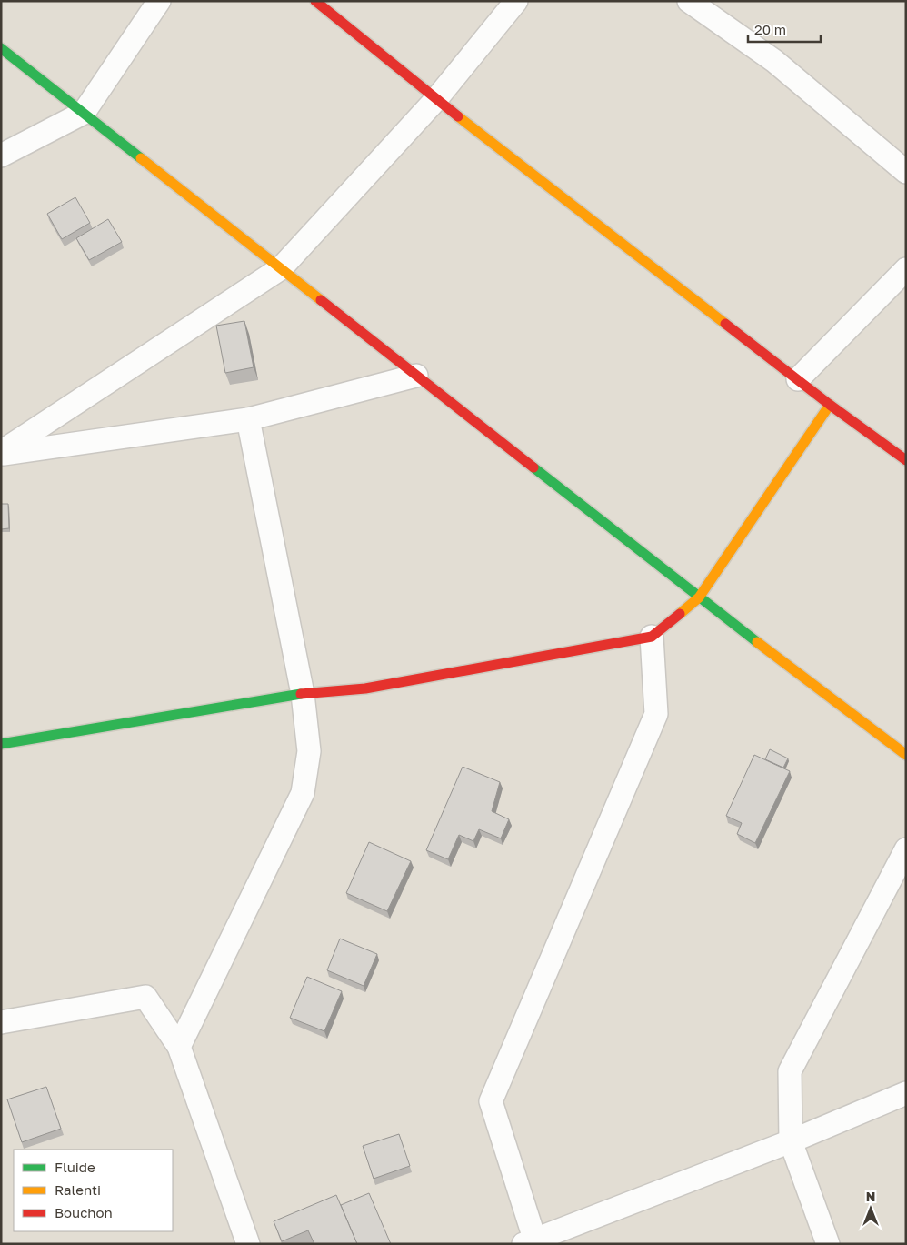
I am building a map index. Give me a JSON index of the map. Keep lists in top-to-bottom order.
{
  "legend": ["Fluide", "Ralenti", "Bouchon"],
  "scale_bar": "20 m",
  "north": "top"
}
